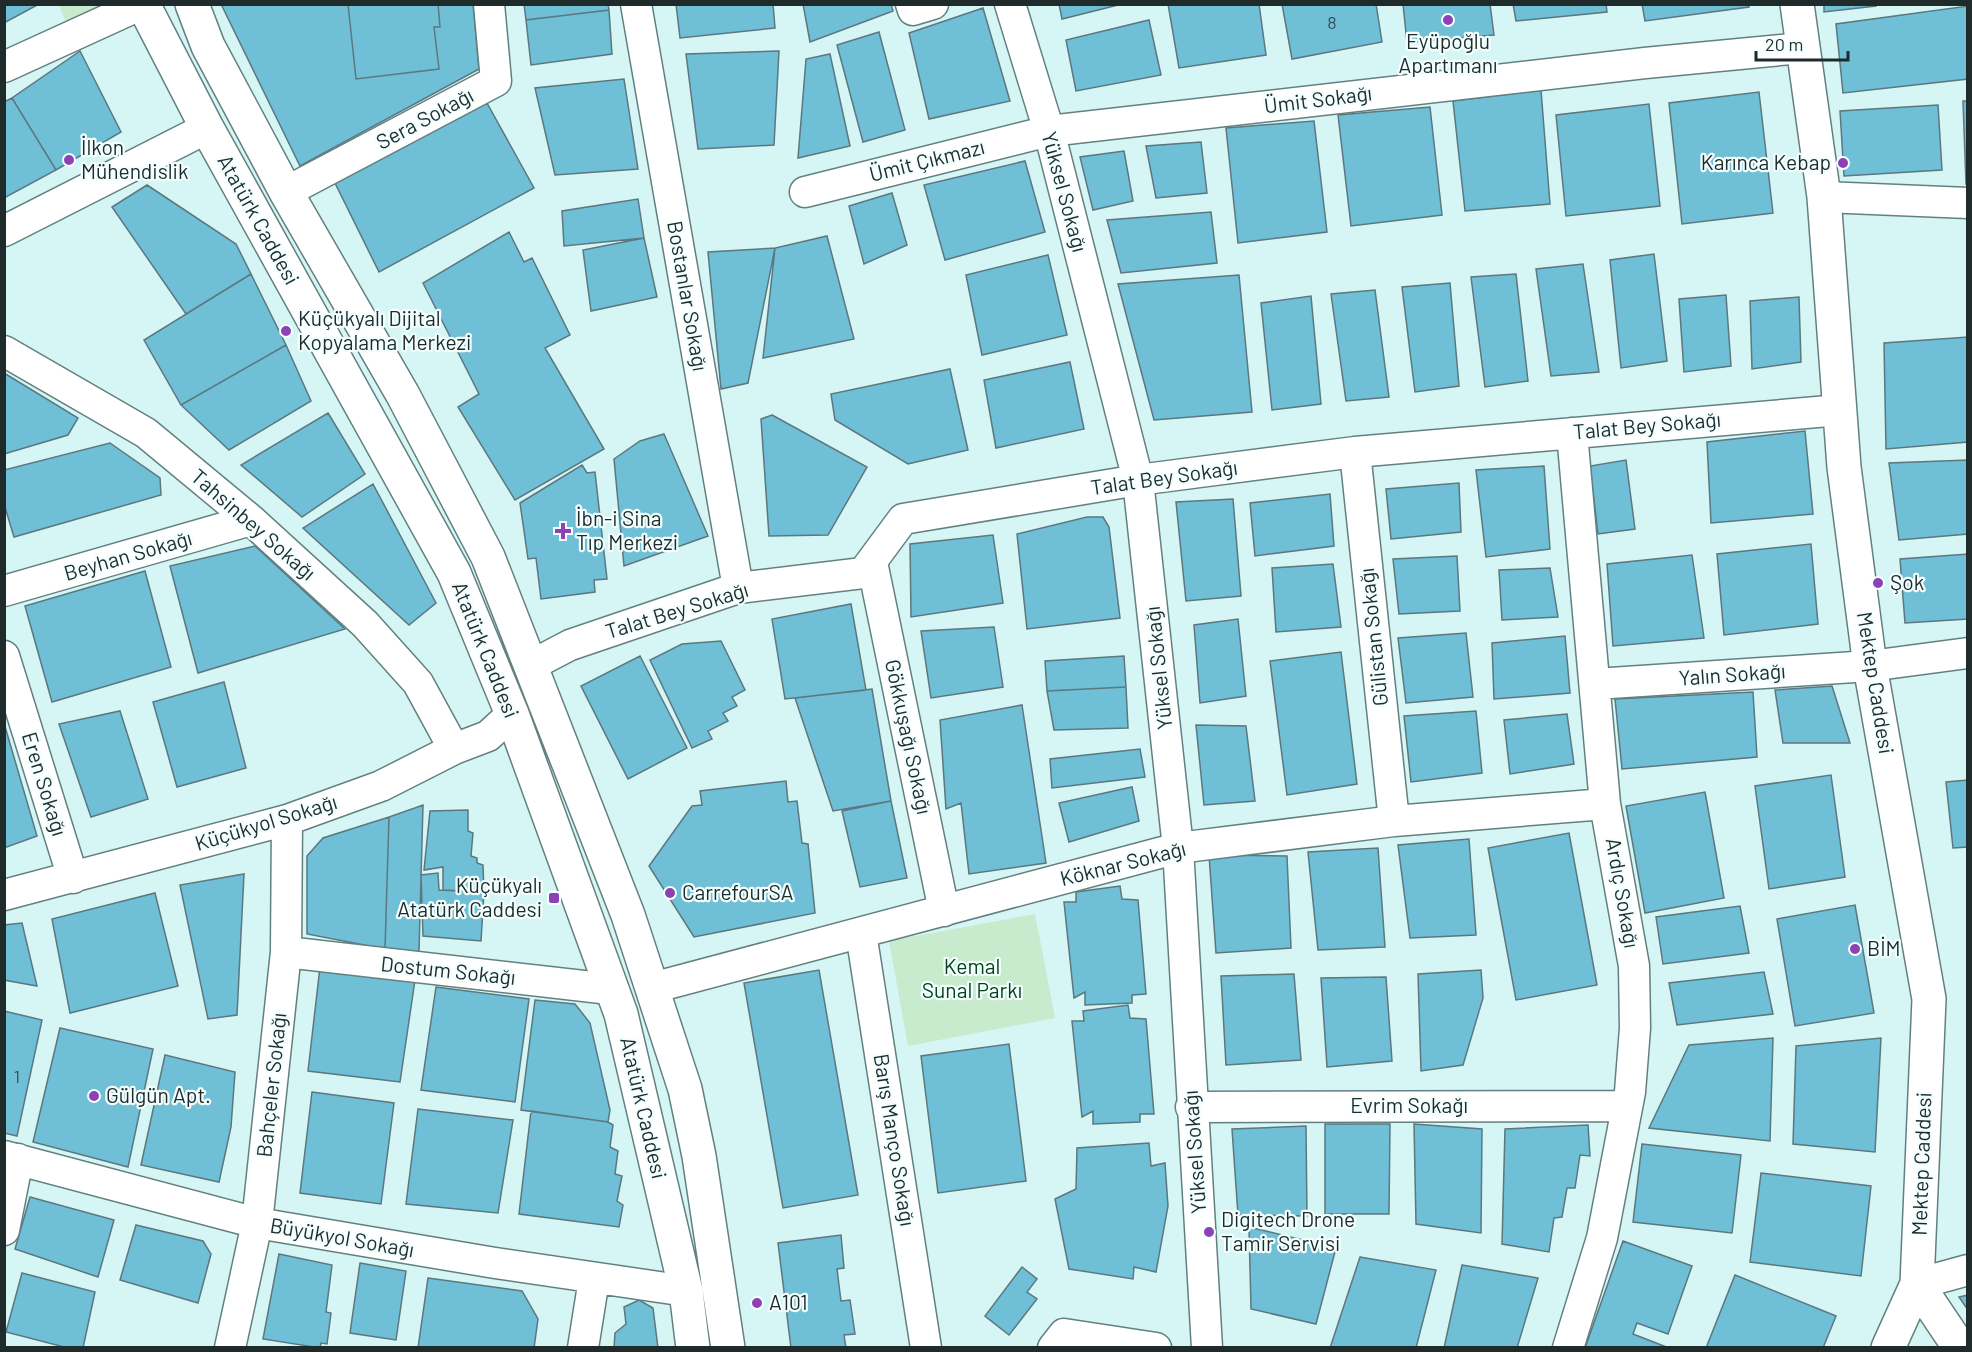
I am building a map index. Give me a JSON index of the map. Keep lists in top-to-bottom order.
{
  "streets": {
    "main road": ["Atatürk Caddesi", "Mektep Caddesi"],
    "street": [
      "Ümit Sokağı",
      "Sera Sokağı",
      "Ümit Çıkmazı",
      "Yüksel Sokağı",
      "Bostanlar Sokağı",
      "Talat Bey Sokağı",
      "Tahsinbey Sokağı",
      "Beyhan Sokağı",
      "Gülistan Sokağı",
      "Yalın Sokağı",
      "Gökkuşağı Sokağı",
      "Eren Sokağı",
      "Küçükyol Sokağı",
      "Köknar Sokağı",
      "Ardıç Sokağı",
      "Dostum Sokağı",
      "Bahçeler Sokağı",
      "Evrim Sokağı",
      "Barış Manço Sokağı",
      "Büyükyol Sokağı"
    ]
  },
  "crossings": [
    ["Ümit Sokağı", "Ümit Çıkmazı"],
    ["Ümit Sokağı", "Yüksel Sokağı"],
    ["Ümit Sokağı", "Mektep Caddesi"],
    ["Sera Sokağı", "Atatürk Caddesi"],
    ["Ümit Çıkmazı", "Yüksel Sokağı"],
    ["Yüksel Sokağı", "Talat Bey Sokağı"],
    ["Yüksel Sokağı", "Köknar Sokağı"],
    ["Yüksel Sokağı", "Evrim Sokağı"],
    ["Atatürk Caddesi", "Talat Bey Sokağı"],
    ["Atatürk Caddesi", "Küçükyol Sokağı"],
    ["Atatürk Caddesi", "Köknar Sokağı"],
    ["Atatürk Caddesi", "Dostum Sokağı"],
    ["Atatürk Caddesi", "Büyükyol Sokağı"],
    ["Bostanlar Sokağı", "Talat Bey Sokağı"],
    ["Talat Bey Sokağı", "Gülistan Sokağı"],
    ["Talat Bey Sokağı", "Mektep Caddesi"],
    ["Talat Bey Sokağı", "Gökkuşağı Sokağı"],
    ["Talat Bey Sokağı", "Ardıç Sokağı"],
    ["Tahsinbey Sokağı", "Beyhan Sokağı"],
    ["Tahsinbey Sokağı", "Küçükyol Sokağı"],
    ["Gülistan Sokağı", "Köknar Sokağı"],
    ["Yalın Sokağı", "Mektep Caddesi"],
    ["Yalın Sokağı", "Ardıç Sokağı"],
    ["Gökkuşağı Sokağı", "Köknar Sokağı"],
    ["Eren Sokağı", "Küçükyol Sokağı"],
    ["Küçükyol Sokağı", "Bahçeler Sokağı"],
    ["Köknar Sokağı", "Ardıç Sokağı"],
    ["Köknar Sokağı", "Barış Manço Sokağı"],
    ["Ardıç Sokağı", "Evrim Sokağı"],
    ["Dostum Sokağı", "Bahçeler Sokağı"],
    ["Bahçeler Sokağı", "Büyükyol Sokağı"]
  ],
  "parks": ["Kemal Sunal Parkı"],
  "places": {
    "other": [
      "Eyüpoğlu Apartımanı",
      "İlkon Mühendislik",
      "Karınca Kebap",
      "Küçükyalı Dijital Kopyalama Merkezi",
      "Şok",
      "CarrefourSA",
      "BİM",
      "Gülgün Apt.",
      "Digitech Drone Tamir Servisi",
      "A101"
    ],
    "health": ["İbn-i Sina Tıp Merkezi"],
    "transit": ["Küçükyalı Atatürk Caddesi"]
  },
  "house_numbers": ["8", "1"],
  "scale_bar": "20 m"
}
